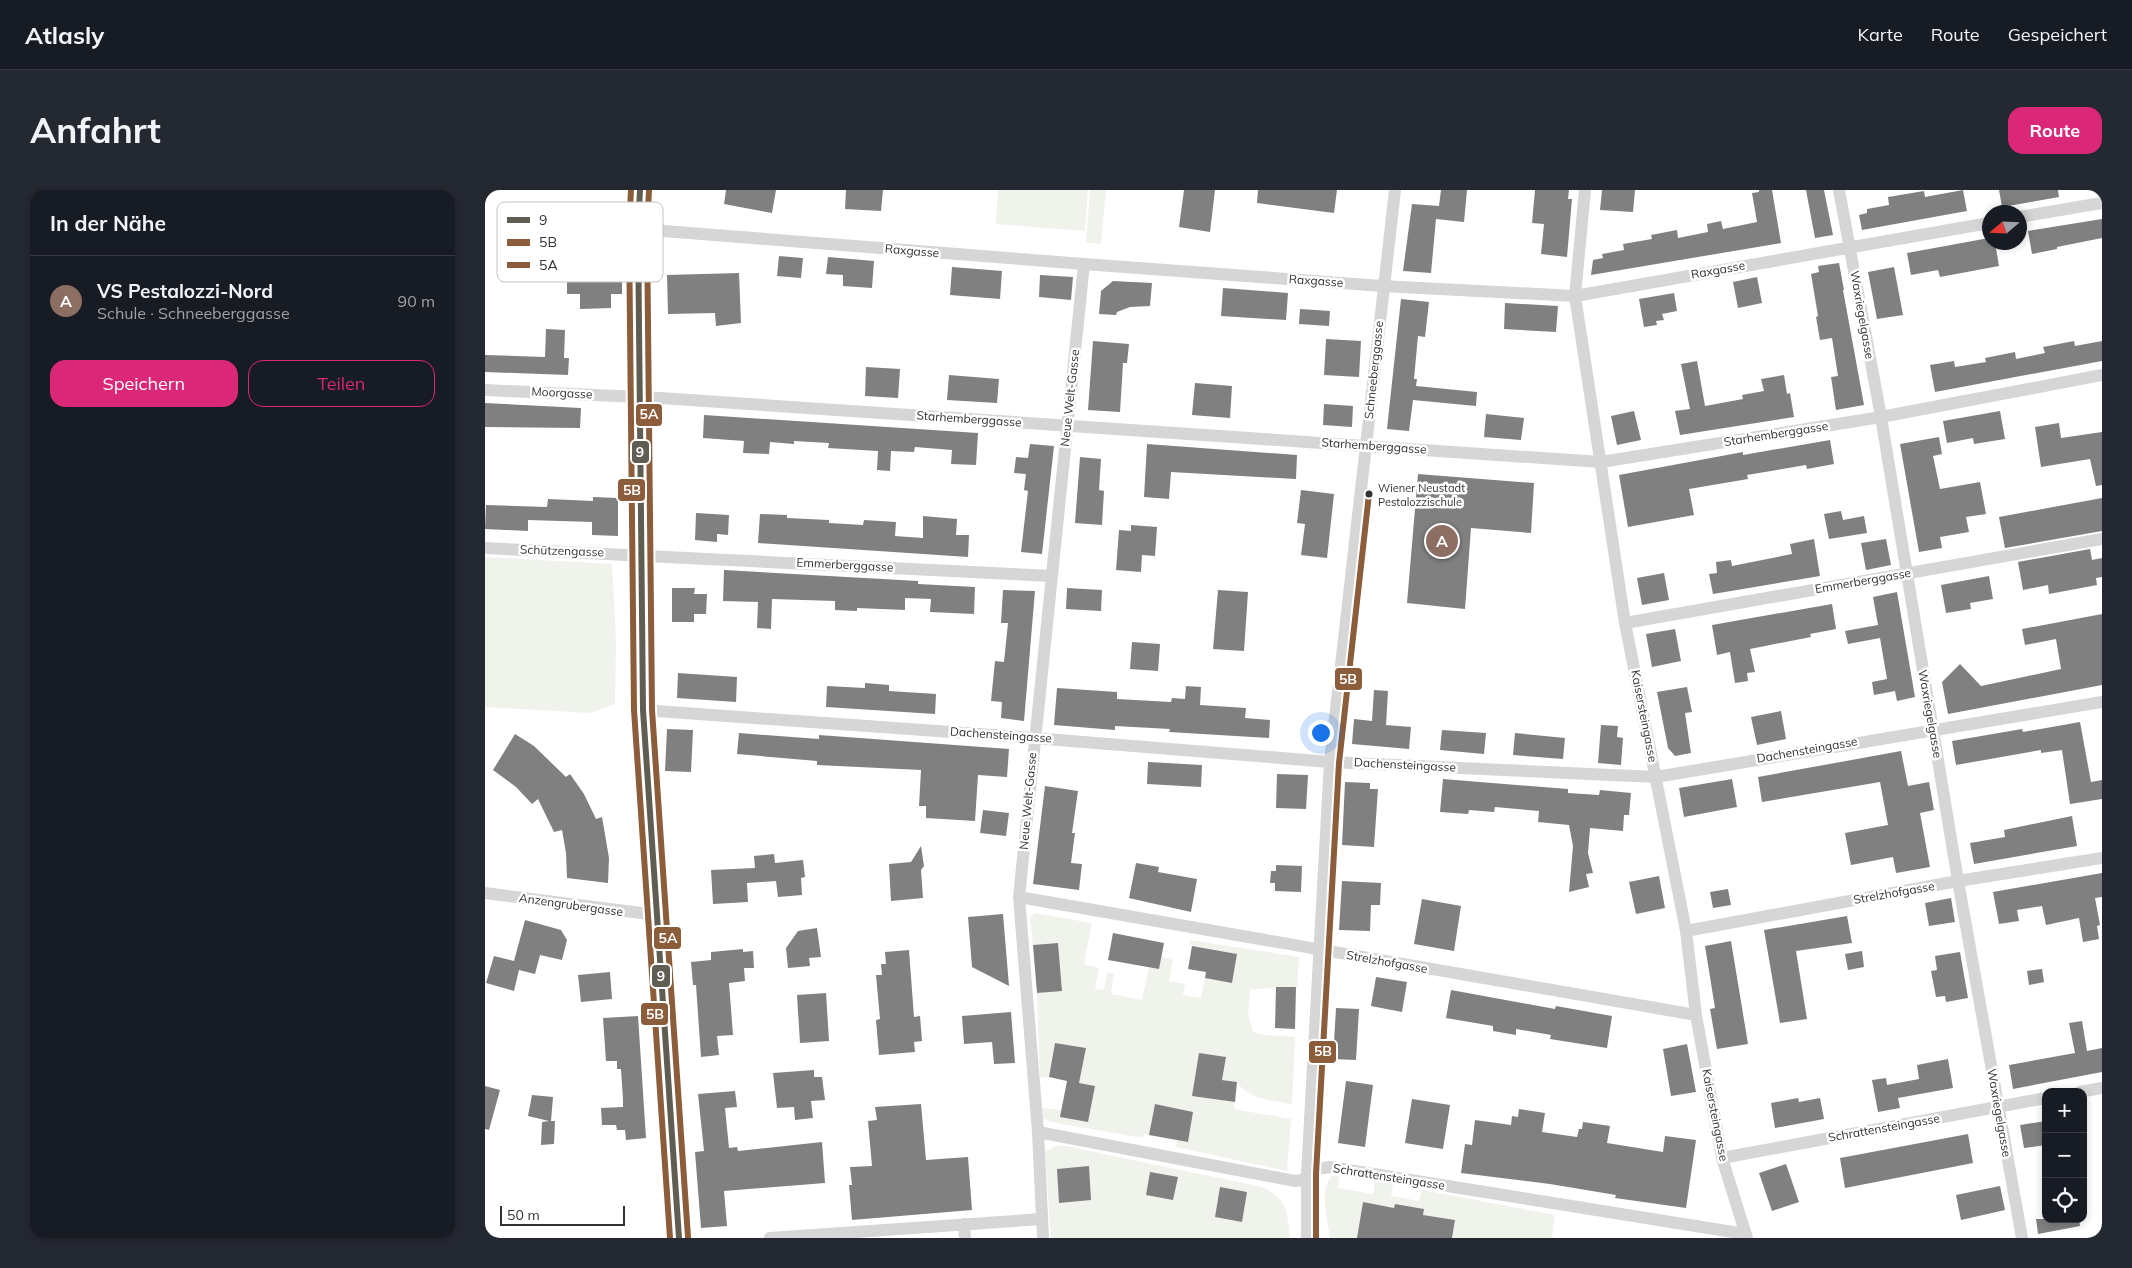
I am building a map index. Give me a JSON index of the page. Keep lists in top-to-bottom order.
{
  "streets": {
    "street": [
      "Raxgasse",
      "Waxriegelgasse",
      "Schneeberggasse",
      "Moorgasse",
      "Neue Welt-Gasse",
      "Starhemberggasse",
      "Schützengasse",
      "Emmerberggasse",
      "Kaisersteingasse",
      "Dachensteingasse",
      "Strelzhofgasse",
      "Anzengrubergasse",
      "Schrattensteingasse"
    ]
  },
  "crossings": [
    ["Raxgasse", "Waxriegelgasse"],
    ["Raxgasse", "Schneeberggasse"],
    ["Raxgasse", "Neue Welt-Gasse"],
    ["Raxgasse", "Kaisersteingasse"],
    ["Waxriegelgasse", "Starhemberggasse"],
    ["Waxriegelgasse", "Emmerberggasse"],
    ["Waxriegelgasse", "Dachensteingasse"],
    ["Waxriegelgasse", "Strelzhofgasse"],
    ["Waxriegelgasse", "Schrattensteingasse"],
    ["Schneeberggasse", "Starhemberggasse"],
    ["Schneeberggasse", "Dachensteingasse"],
    ["Schneeberggasse", "Strelzhofgasse"],
    ["Schneeberggasse", "Schrattensteingasse"],
    ["Moorgasse", "Starhemberggasse"],
    ["Neue Welt-Gasse", "Starhemberggasse"],
    ["Neue Welt-Gasse", "Emmerberggasse"],
    ["Neue Welt-Gasse", "Dachensteingasse"],
    ["Neue Welt-Gasse", "Strelzhofgasse"],
    ["Neue Welt-Gasse", "Schrattensteingasse"],
    ["Starhemberggasse", "Kaisersteingasse"],
    ["Schützengasse", "Emmerberggasse"],
    ["Emmerberggasse", "Kaisersteingasse"],
    ["Kaisersteingasse", "Dachensteingasse"],
    ["Kaisersteingasse", "Strelzhofgasse"],
    ["Kaisersteingasse", "Schrattensteingasse"]
  ],
  "places": ["Wiener Neustadt Pestalozzischule"],
  "lines": ["transit line 9", "transit line 5B", "transit line 5A"],
  "legend": ["9", "5B", "5A"],
  "scale_bar": "50 m",
  "north": "left",
  "page": {
    "header": "Atlasly",
    "nav": ["Karte", "Route", "Gespeichert"],
    "buttons": [
      "Route",
      ["Speichern", "Teilen"]
    ],
    "title": "Anfahrt",
    "heading": "In der Nähe",
    "list": [
      {
        "mark": "A",
        "name": "VS Pestalozzi-Nord",
        "note": "Schule · Schneeberggasse",
        "value": "90 m"
      }
    ],
    "pins": "A",
    "map_buttons": ["+", "−"],
    "scale": "50 m"
  }
}
